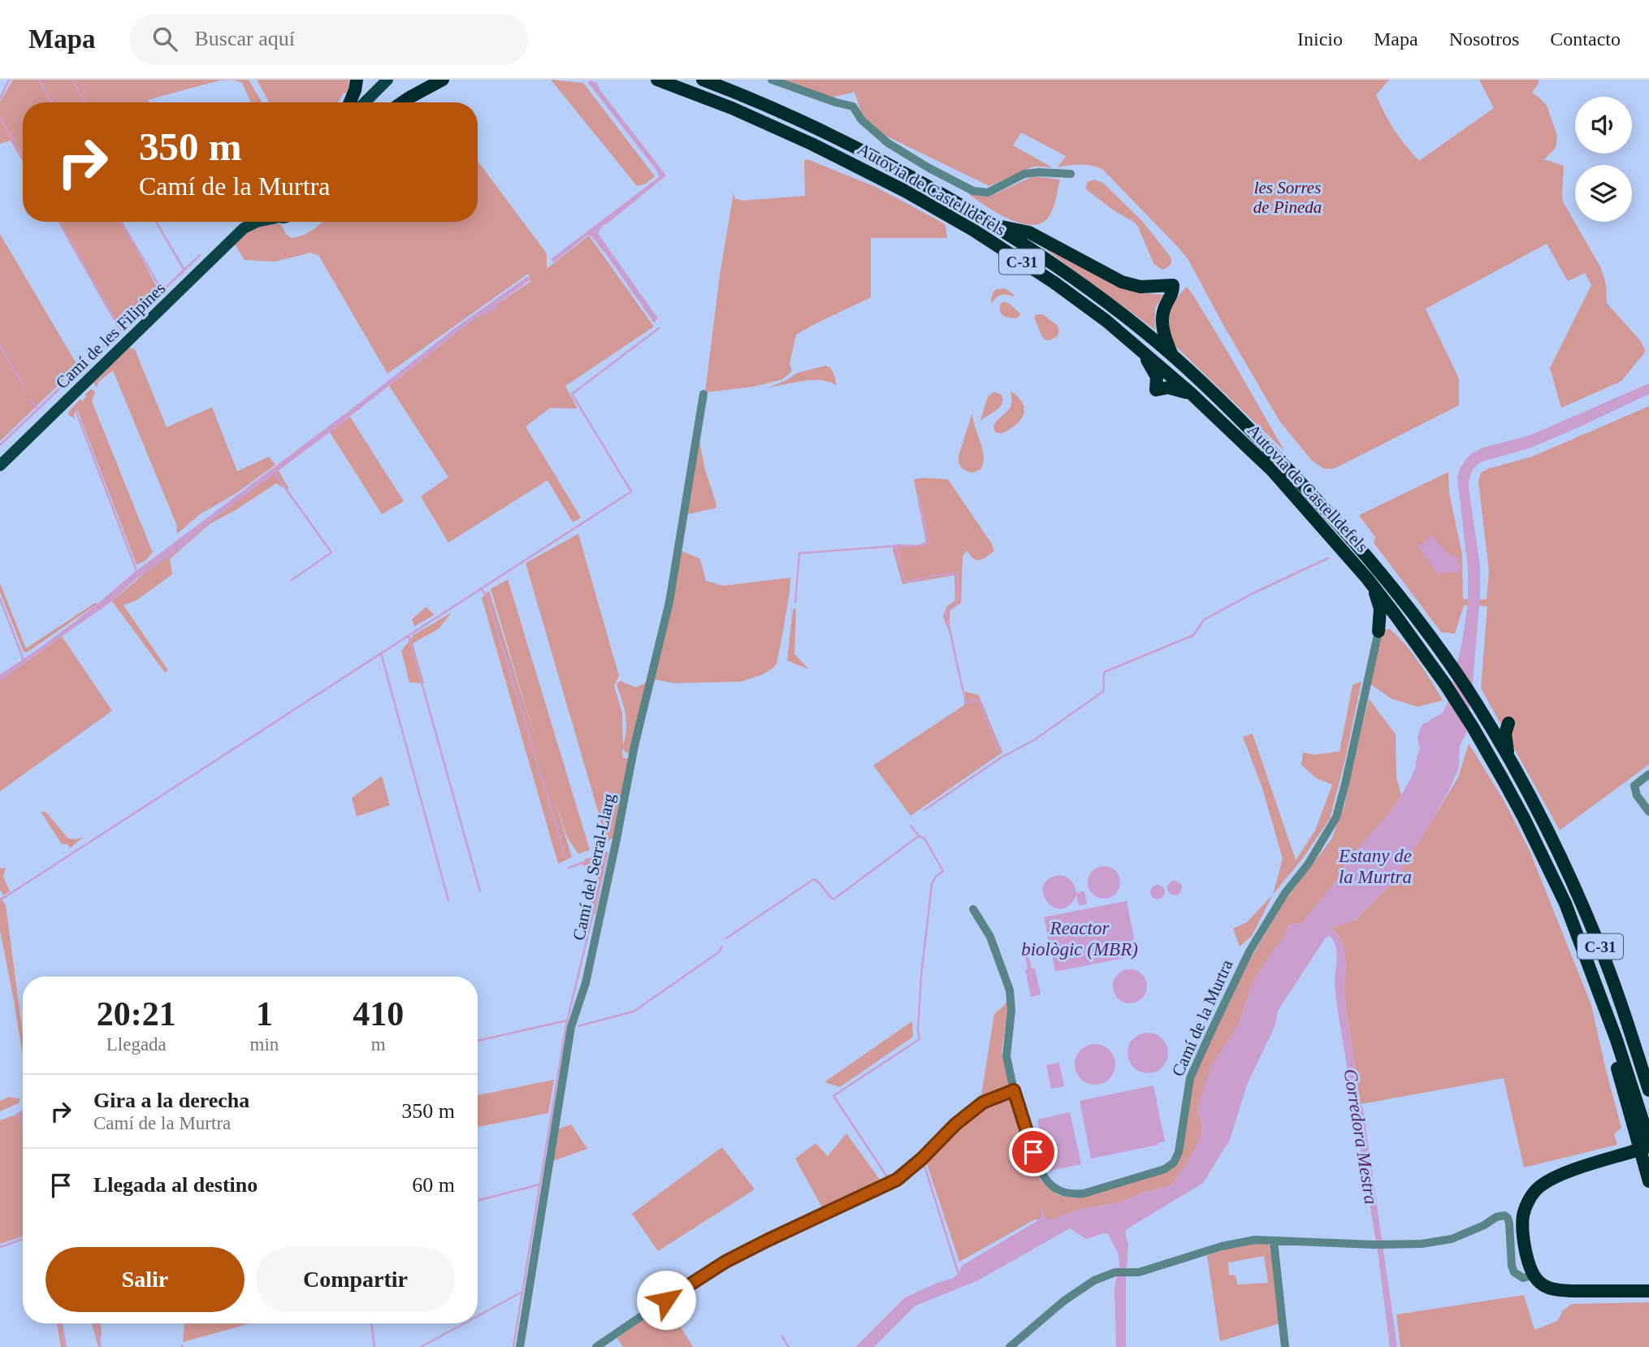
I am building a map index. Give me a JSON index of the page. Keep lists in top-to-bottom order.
{
  "streets": {
    "highway": ["Autovia de Castelldefels", "C-31"],
    "main road": ["Camí de les Filipines"],
    "street": ["Camí del Serral-Llarg", "Camí de la Murtra"]
  },
  "water": ["Estany de la Murtra", "Reactor biològic (MBR)", "Corredora Mestra"],
  "parks": ["les Sorres de Pineda"],
  "page": {
    "header": "Mapa",
    "search": "Buscar aquí",
    "nav": [
      "Inicio",
      "Mapa",
      "Nosotros",
      "Contacto"
    ],
    "turn": ["350 m", "Camí de la Murtra"],
    "eta": [
      "20:21",
      "Llegada",
      "1",
      "min",
      "410",
      "m"
    ],
    "list": [
      {
        "name": "Gira a la derecha",
        "note": "Camí de la Murtra",
        "value": "350 m"
      },
      {
        "name": "Llegada al destino",
        "value": "60 m"
      }
    ],
    "buttons": ["Salir", "Compartir"]
  }
}
